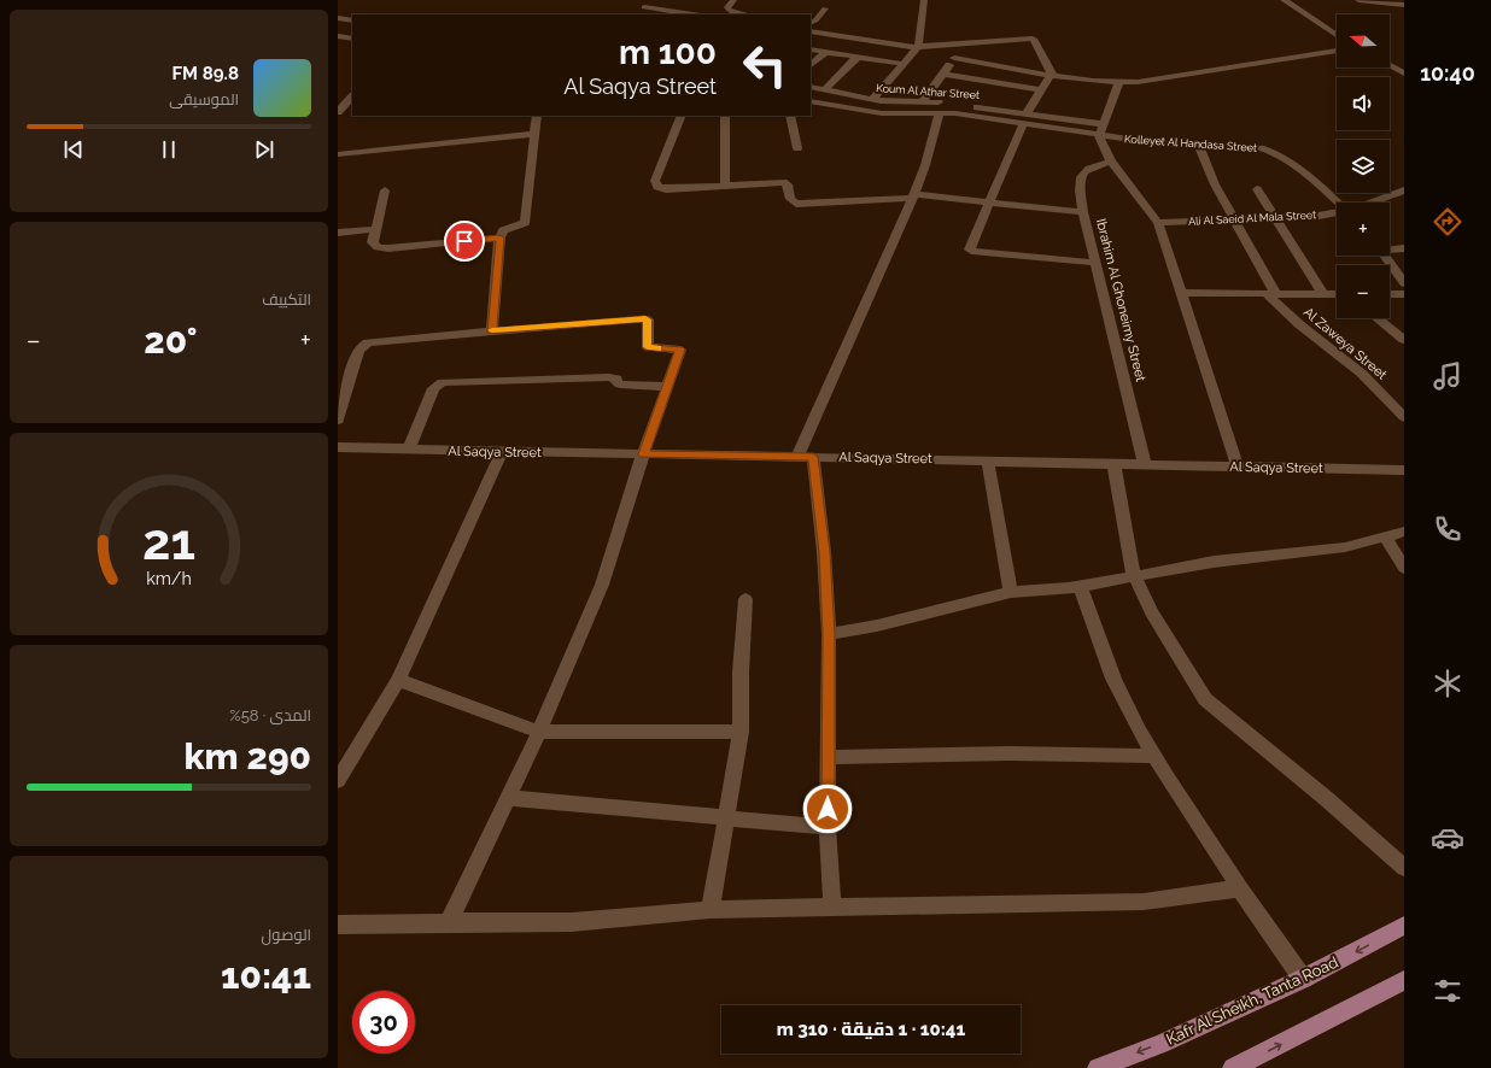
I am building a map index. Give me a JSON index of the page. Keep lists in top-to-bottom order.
{
  "streets": {
    "main road": ["Kafr Al Sheikh, Tanta Road"],
    "street": [
      "Koum Al Athar Street",
      "Kolleyet Al Handasa Street",
      "Ali Al Saeid Al Mala Street",
      "Ibrahim Al Ghoneimy Street",
      "Al Zaweya Street",
      "Al Saqya Street"
    ]
  },
  "crossings": [
    ["Koum Al Athar Street", "Kolleyet Al Handasa Street"],
    ["Kolleyet Al Handasa Street", "Al Zaweya Street"],
    ["Ali Al Saeid Al Mala Street", "Al Zaweya Street"],
    ["Ibrahim Al Ghoneimy Street", "Al Saqya Street"]
  ],
  "north": "left",
  "page": {
    "tabs": "10:40",
    "map_buttons": ["+", "−"],
    "turn": ["100 m", "Al Saqya Street"],
    "song": ["89.8 FM", "الموسيقى"],
    "tile": [
      "التكييف",
      ["المدى · 58%", "290 km"],
      ["الوصول", "10:41"]
    ],
    "heat": ["−", "20°", "+"],
    "limit": "30",
    "trip": "10:41 · 1 دقيقة · 310 m",
    "gauge": ["21", "km/h"]
  }
}
